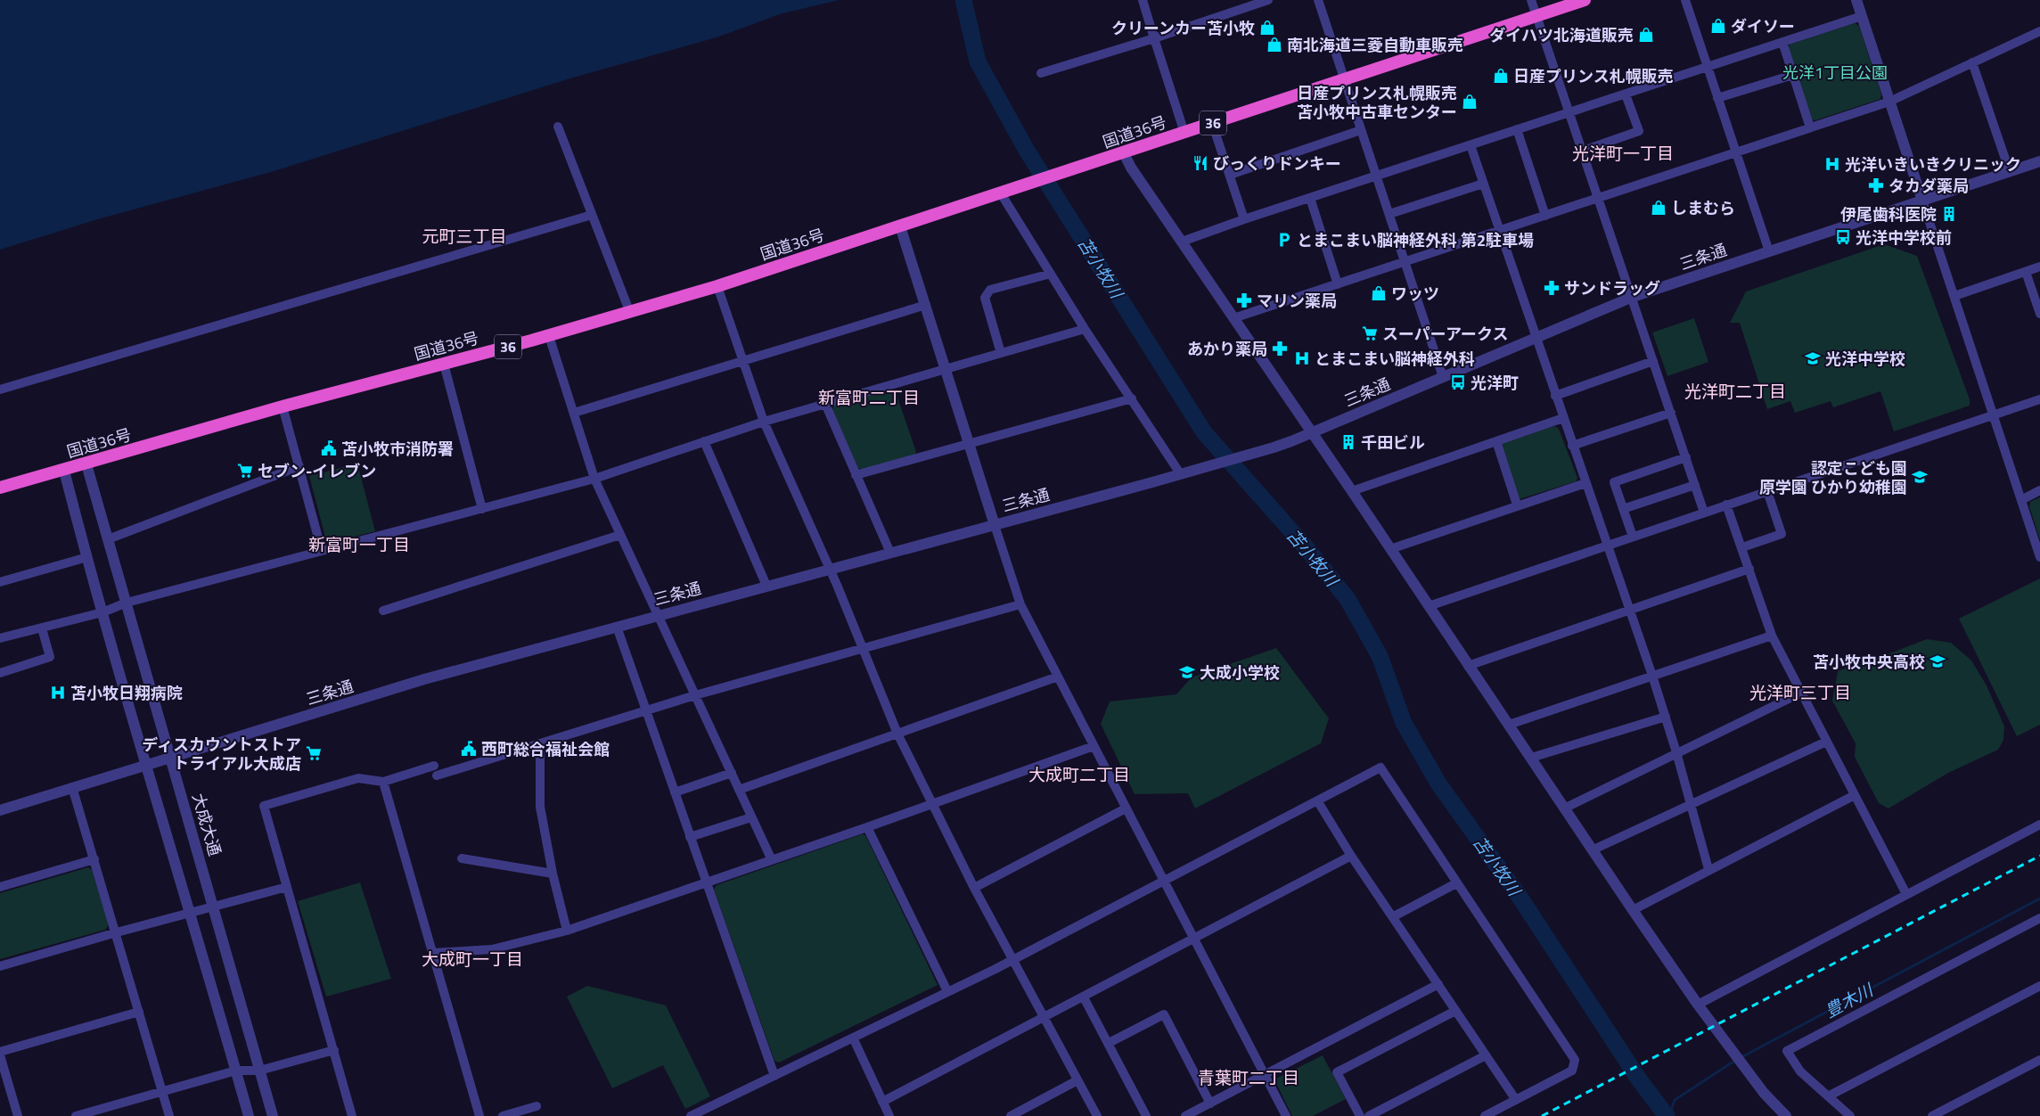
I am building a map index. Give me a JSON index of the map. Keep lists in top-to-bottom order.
{
  "streets": {
    "highway": ["36", "国道36号"],
    "street": ["三条通", "大成大通"]
  },
  "crossings": [
    ["国道36号", "大成大通"],
    ["三条通", "大成大通"]
  ],
  "districts": [
    "光洋町一丁目",
    "元町三丁目",
    "光洋町二丁目",
    "新富町二丁目",
    "新富町一丁目",
    "光洋町三丁目",
    "大成町二丁目",
    "大成町一丁目",
    "青葉町二丁目"
  ],
  "water": ["苫小牧川", "豊木川"],
  "parks": ["光洋1丁目公園"],
  "places": {
    "shop": [
      "ダイソー",
      "クリーンカー苫小牧",
      "ダイハツ北海道販売",
      "南北海道三菱自動車販売",
      "日産プリンス札幌販売",
      "日産プリンス札幌販売 苫小牧中古車センター",
      "しまむら",
      "ワッツ"
    ],
    "restaurant": ["びっくりドンキー"],
    "hospital": ["光洋いきいきクリニック", "とまこまい脳神経外科", "苫小牧日翔病院"],
    "pharmacy": [
      "タカダ薬局",
      "サンドラッグ",
      "マリン薬局",
      "あかり薬局"
    ],
    "building": ["伊尾歯科医院", "千田ビル"],
    "bus stop": ["光洋中学校前", "光洋町"],
    "parking": ["とまこまい脳神経外科 第2駐車場"],
    "supermarket": ["スーパーアークス", "セブン-イレブン", "ディスカウントストア トライアル大成店"],
    "school or university": [
      "光洋中学校",
      "認定こども園 原学園 ひかり幼稚園",
      "苫小牧中央高校",
      "大成小学校"
    ],
    "public building": ["苫小牧市消防署", "西町総合福祉会館"]
  }
}
